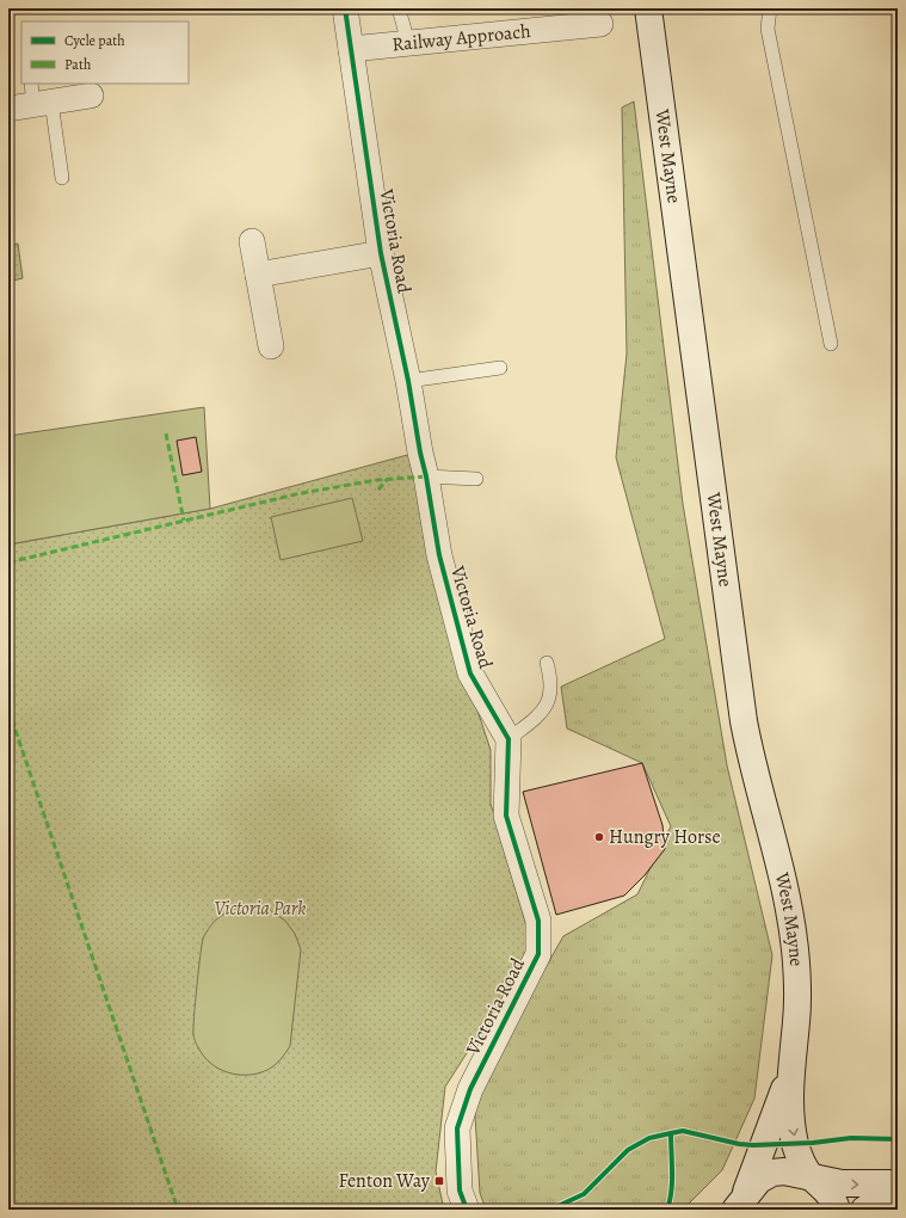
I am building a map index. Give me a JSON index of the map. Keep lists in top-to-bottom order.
{
  "streets": {
    "main road": ["West Mayne"],
    "street": ["Railway Approach", "Victoria Road"]
  },
  "crossings": [
    ["Railway Approach", "Victoria Road"]
  ],
  "parks": ["Victoria Park"],
  "places": {
    "other": ["Hungry Horse"],
    "transit": ["Fenton Way"]
  },
  "legend": ["Cycle path", "Path"]
}
